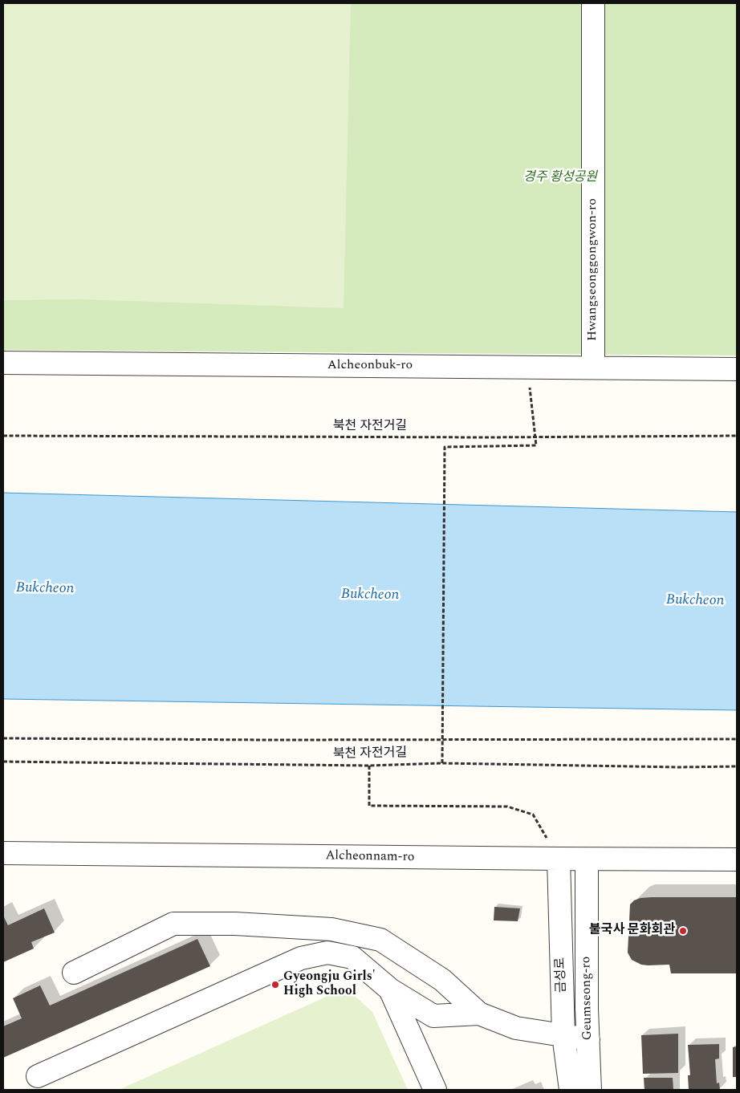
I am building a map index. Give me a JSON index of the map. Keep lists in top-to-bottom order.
{
  "streets": {
    "street": [
      "Hwangseonggongwon-ro",
      "Alcheonbuk-ro",
      "Alcheonnam-ro",
      "금성로",
      "Geumseong-ro"
    ],
    "path": ["북천 자전거길"]
  },
  "crossings": [
    ["Hwangseonggongwon-ro", "Alcheonbuk-ro"],
    ["Alcheonnam-ro", "금성로"],
    ["Alcheonnam-ro", "Geumseong-ro"]
  ],
  "water": ["Bukcheon"],
  "parks": ["경주 황성공원"],
  "places": ["불국사 문화회관", "Gyeongju Girls' High School"]
}
